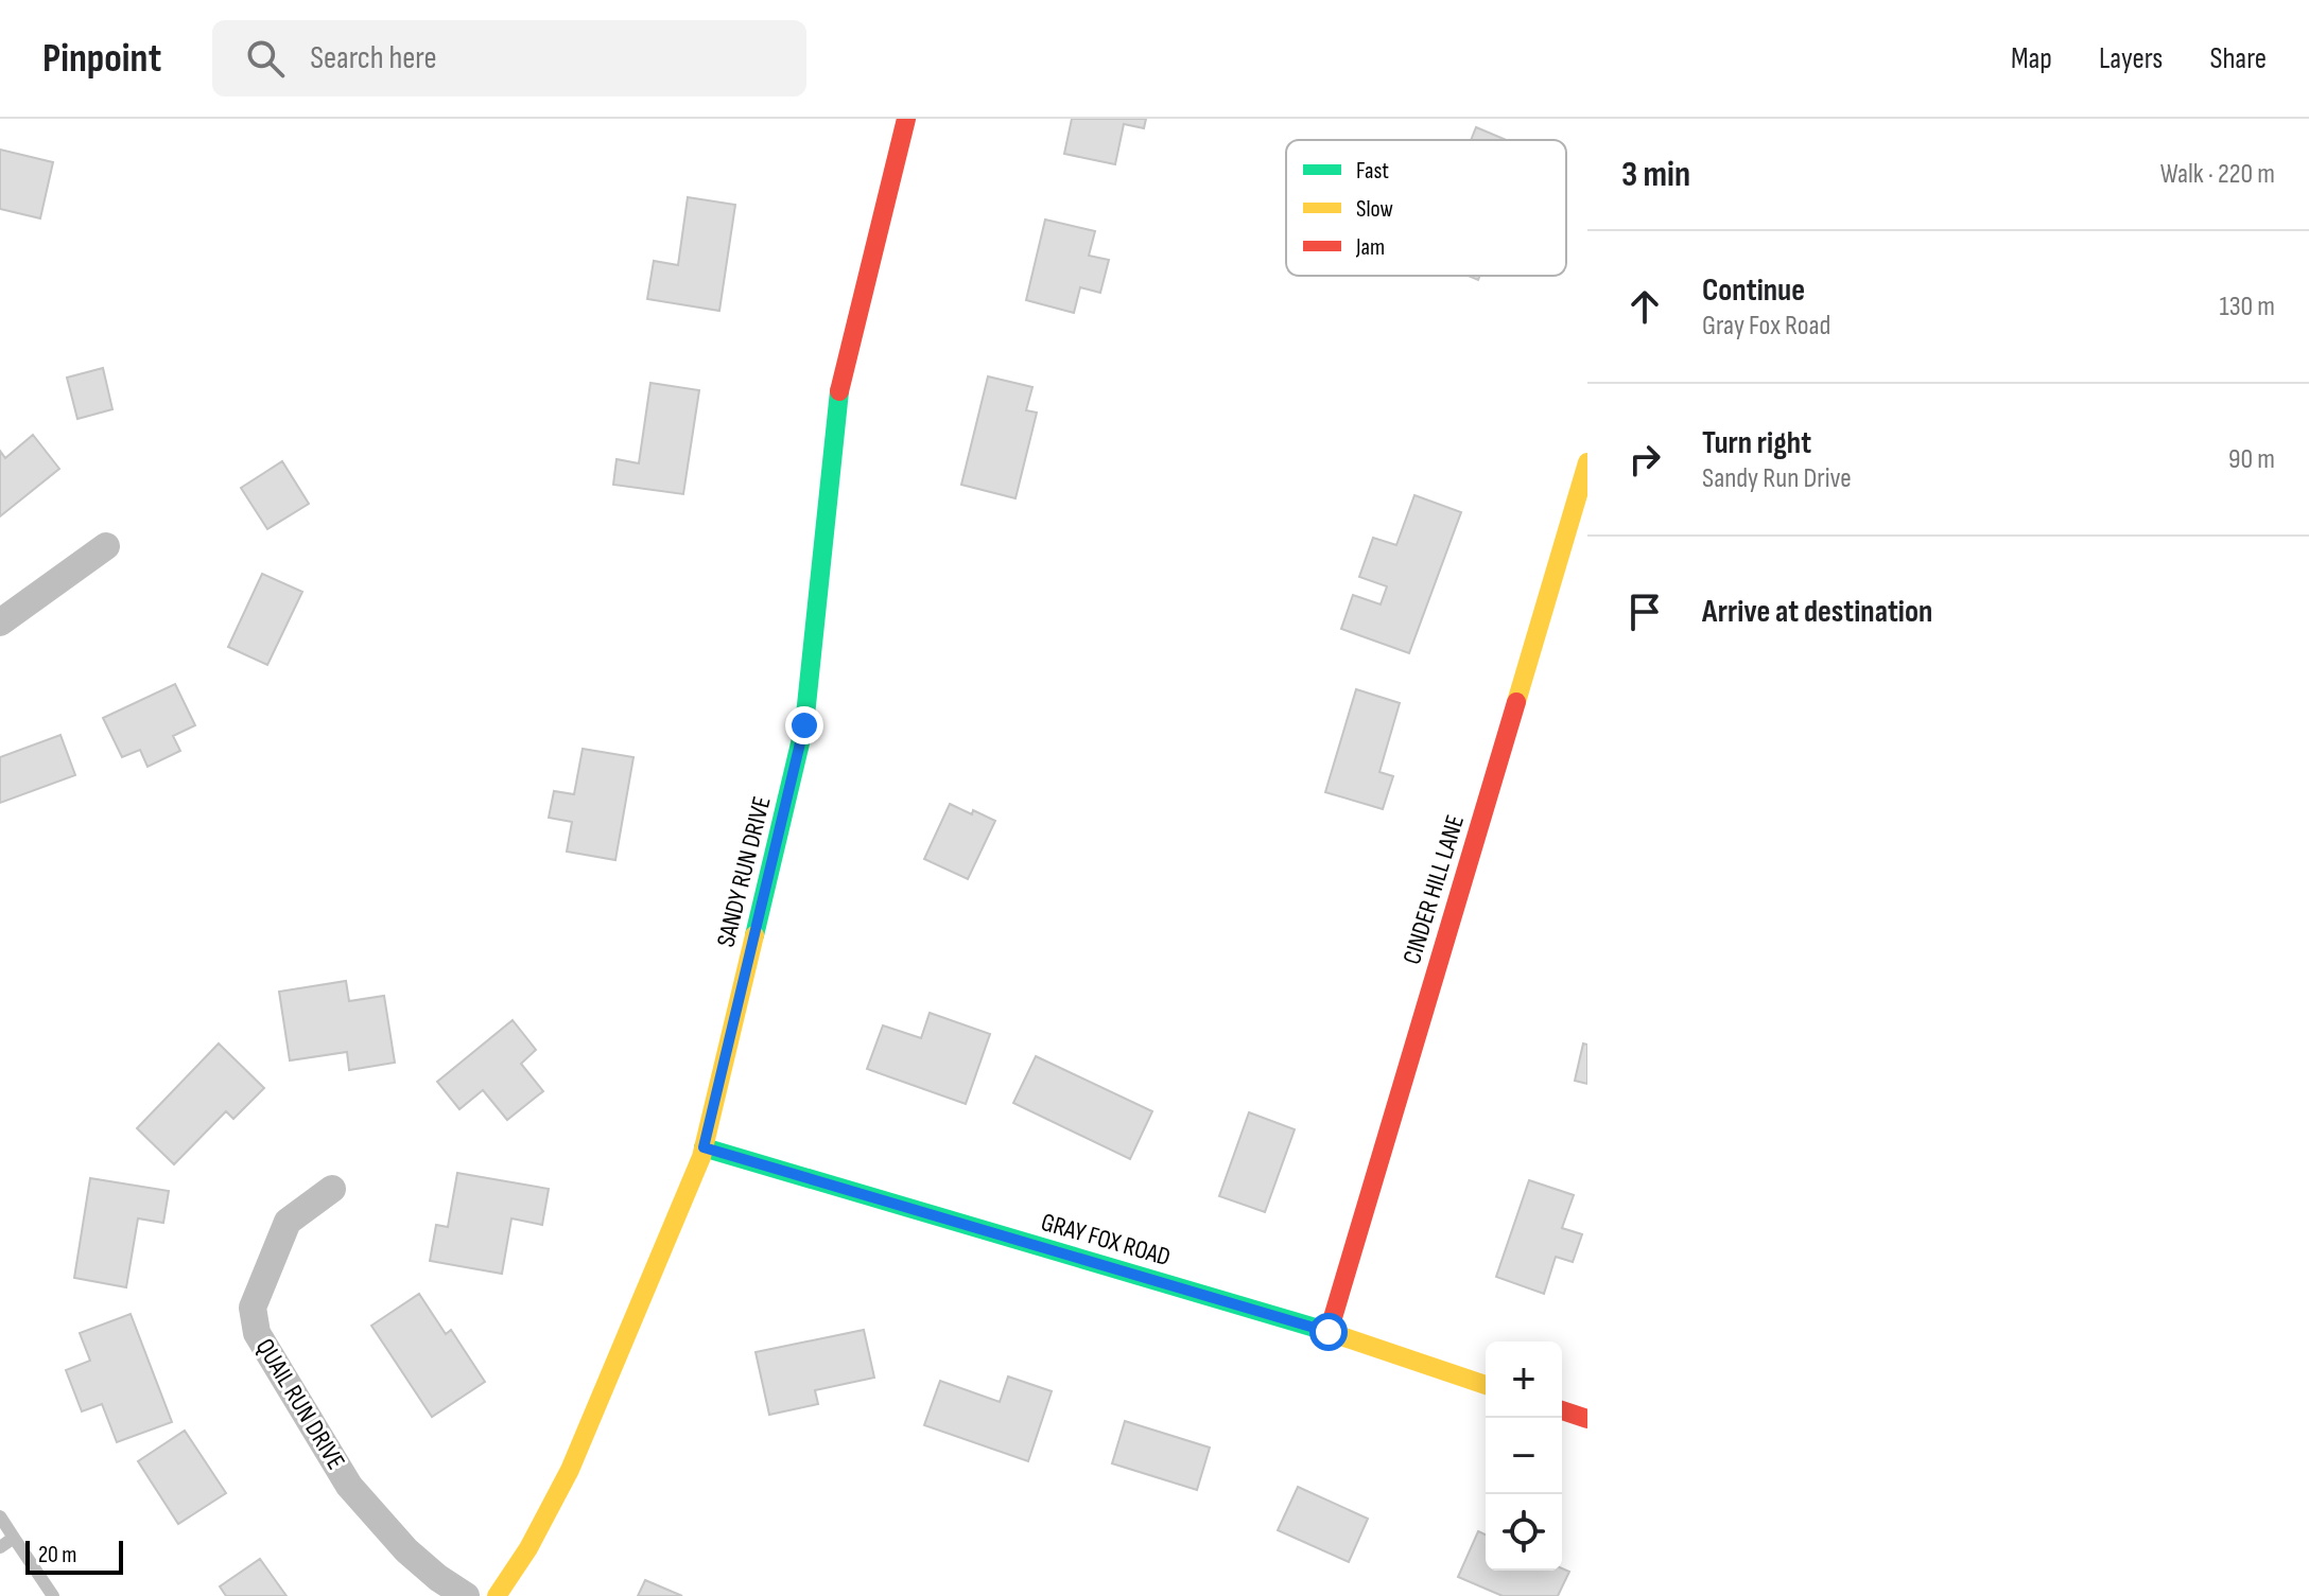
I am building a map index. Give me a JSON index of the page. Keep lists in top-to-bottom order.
{
  "streets": {
    "street": [
      "SANDY RUN DRIVE",
      "CINDER HILL LANE",
      "GRAY FOX ROAD",
      "QUAIL RUN DRIVE"
    ]
  },
  "crossings": [
    ["SANDY RUN DRIVE", "GRAY FOX ROAD"],
    ["CINDER HILL LANE", "GRAY FOX ROAD"]
  ],
  "legend": ["Fast", "Slow", "Jam"],
  "scale_bar": "20 m",
  "page": {
    "header": "Pinpoint",
    "search": "Search here",
    "nav": ["Map", "Layers", "Share"],
    "heading": ["3 min", "Walk · 220 m"],
    "list": [
      ["Continue", "Gray Fox Road", "130 m"],
      ["Turn right", "Sandy Run Drive", "90 m"],
      "Arrive at destination"
    ],
    "map_buttons": ["+", "−"],
    "scale": "20 m"
  }
}
